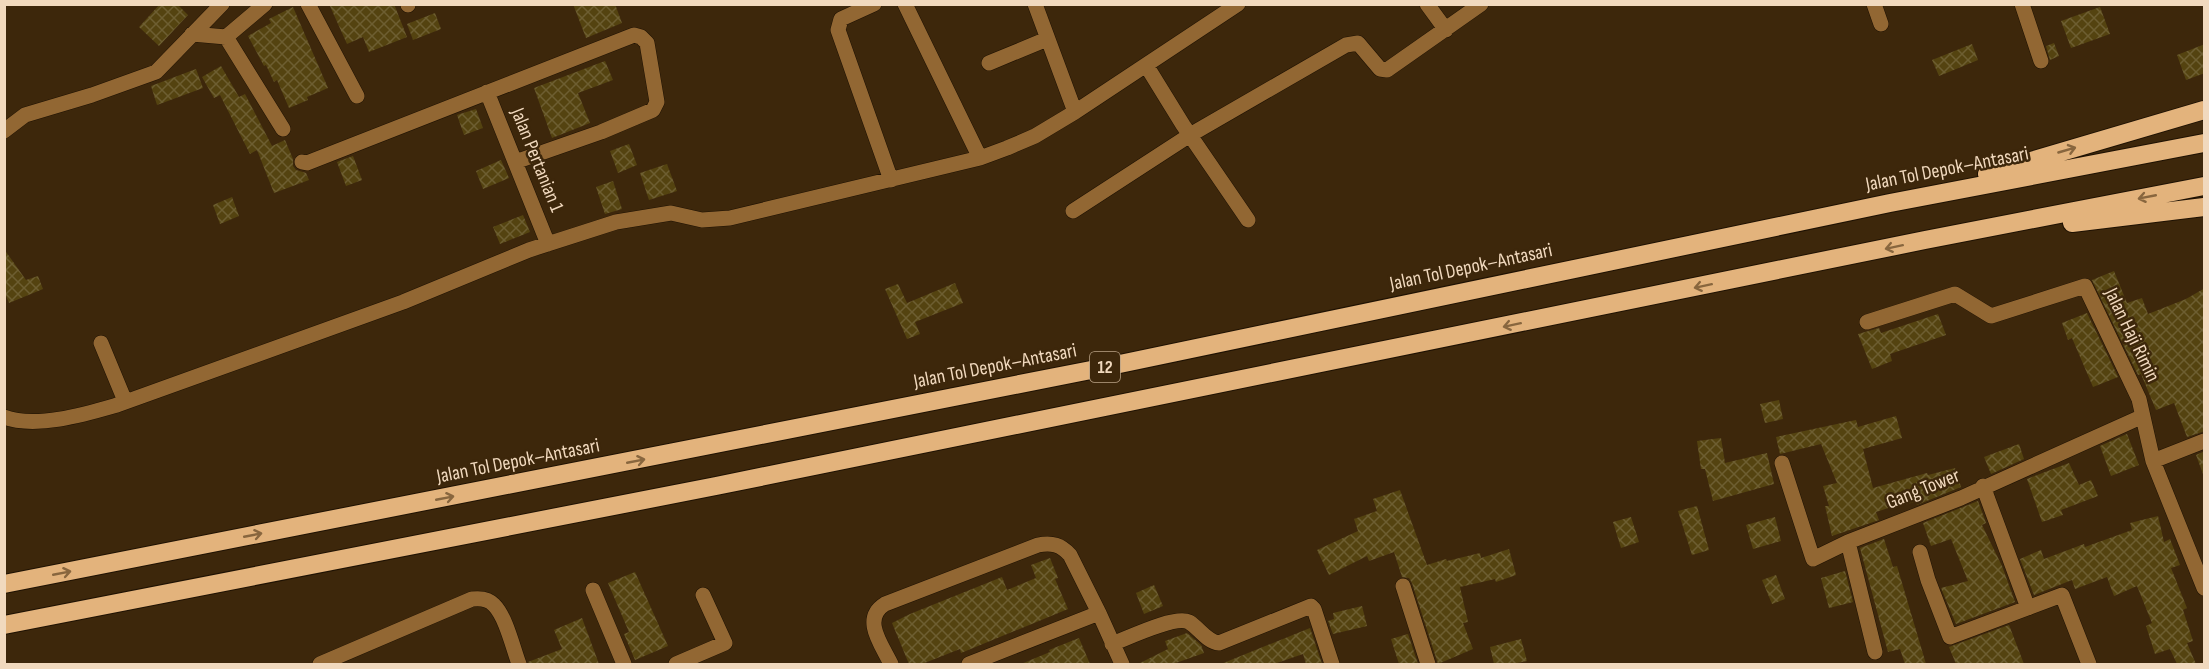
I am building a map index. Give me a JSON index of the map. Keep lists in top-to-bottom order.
{
  "streets": {
    "highway": ["Jalan Tol Depok–Antasari", "12"],
    "street": ["Jalan Pertanian 1", "Jalan Haji Rimin", "Gang Tower"]
  },
  "crossings": [
    ["Jalan Haji Rimin", "Gang Tower"]
  ]
}
